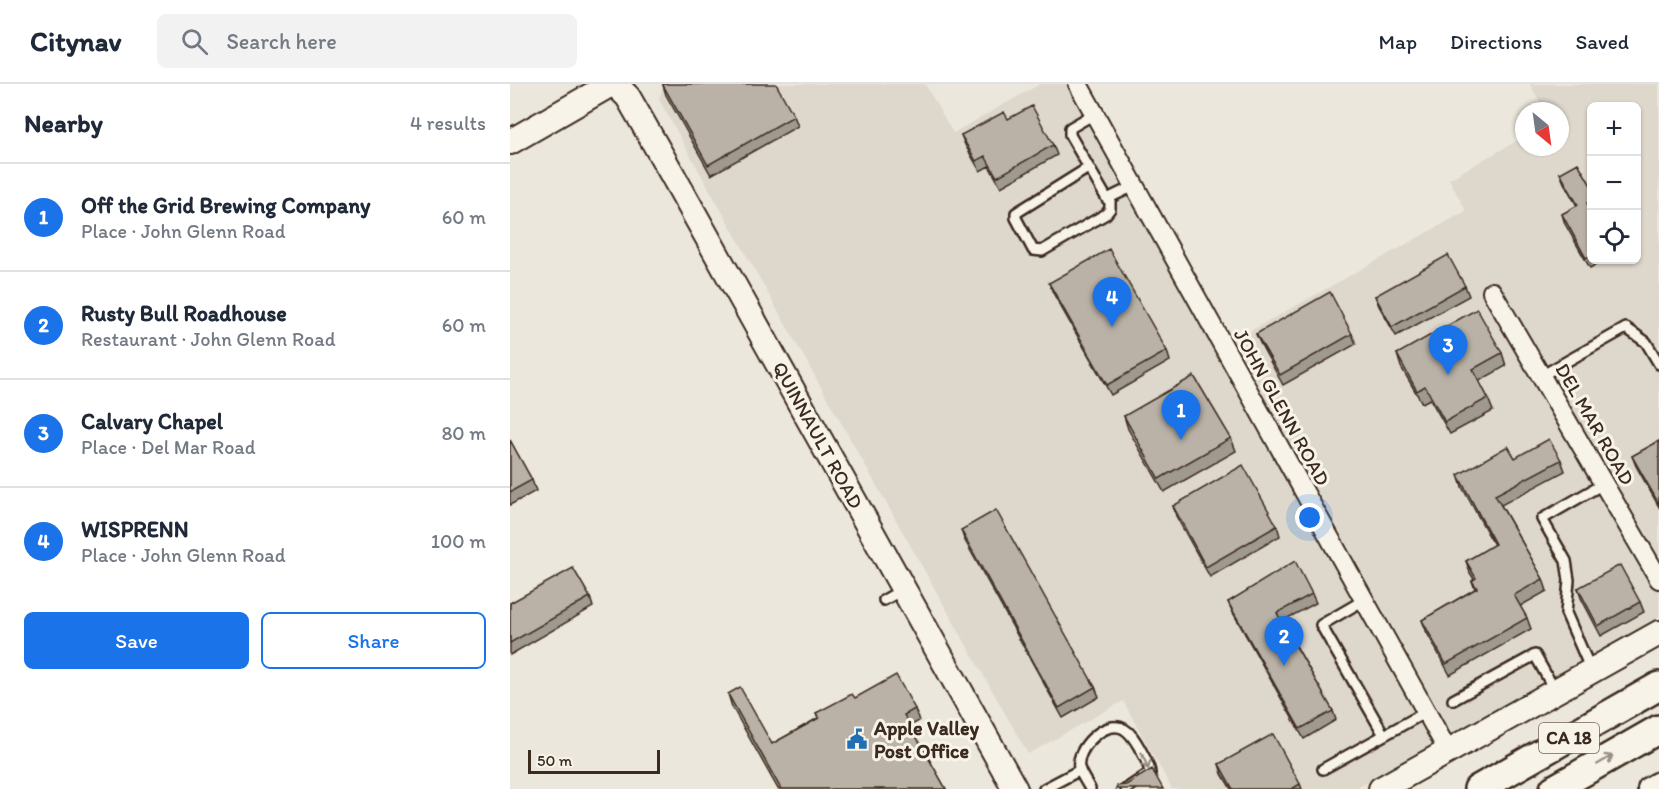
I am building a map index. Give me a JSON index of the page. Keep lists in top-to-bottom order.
{
  "streets": {
    "main road": ["CA 18"],
    "street": ["JOHN GLENN ROAD", "DEL MAR ROAD", "QUINNAULT ROAD"]
  },
  "places": {
    "public building": ["Apple Valley Post Office"]
  },
  "scale_bar": "50 m",
  "north": "bottom right",
  "page": {
    "header": "Citynav",
    "search": "Search here",
    "nav": ["Map", "Directions", "Saved"],
    "heading": ["Nearby", "4 results"],
    "map_buttons": ["+", "−"],
    "list": [
      {
        "mark": "1",
        "name": "Off the Grid Brewing Company",
        "note": "Place · John Glenn Road",
        "value": "60 m"
      },
      {
        "mark": "2",
        "name": "Rusty Bull Roadhouse",
        "note": "Restaurant · John Glenn Road",
        "value": "60 m"
      },
      {
        "mark": "3",
        "name": "Calvary Chapel",
        "note": "Place · Del Mar Road",
        "value": "80 m"
      },
      {
        "mark": "4",
        "name": "WISPRENN",
        "note": "Place · John Glenn Road",
        "value": "100 m"
      }
    ],
    "pins": [
      "4",
      "3",
      "1",
      "2"
    ],
    "buttons": ["Save", "Share"],
    "scale": "50 m"
  }
}
